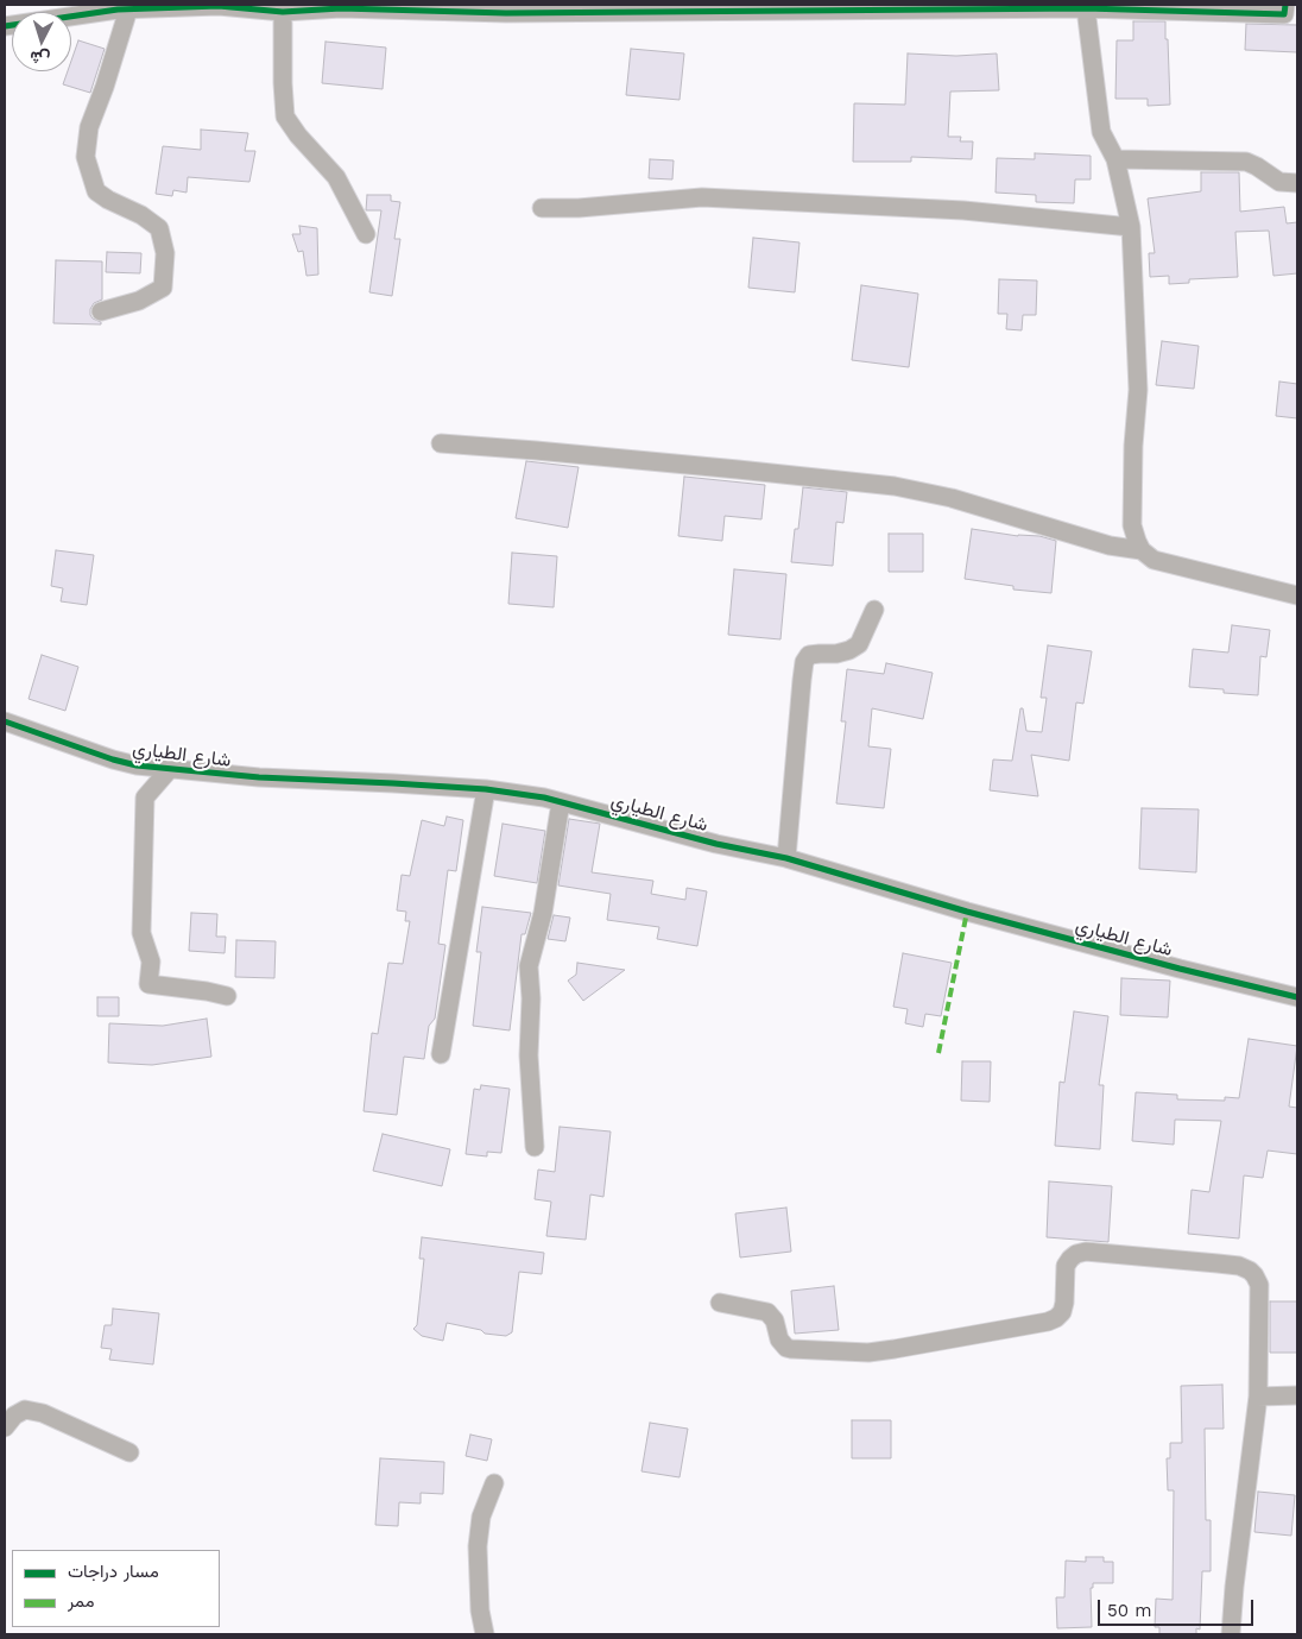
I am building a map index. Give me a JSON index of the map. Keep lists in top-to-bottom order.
{
  "streets": {
    "street": ["شارع الطياري"]
  },
  "legend": ["مسار دراجات", "ممر"],
  "scale_bar": "50 m",
  "north": "bottom"
}
